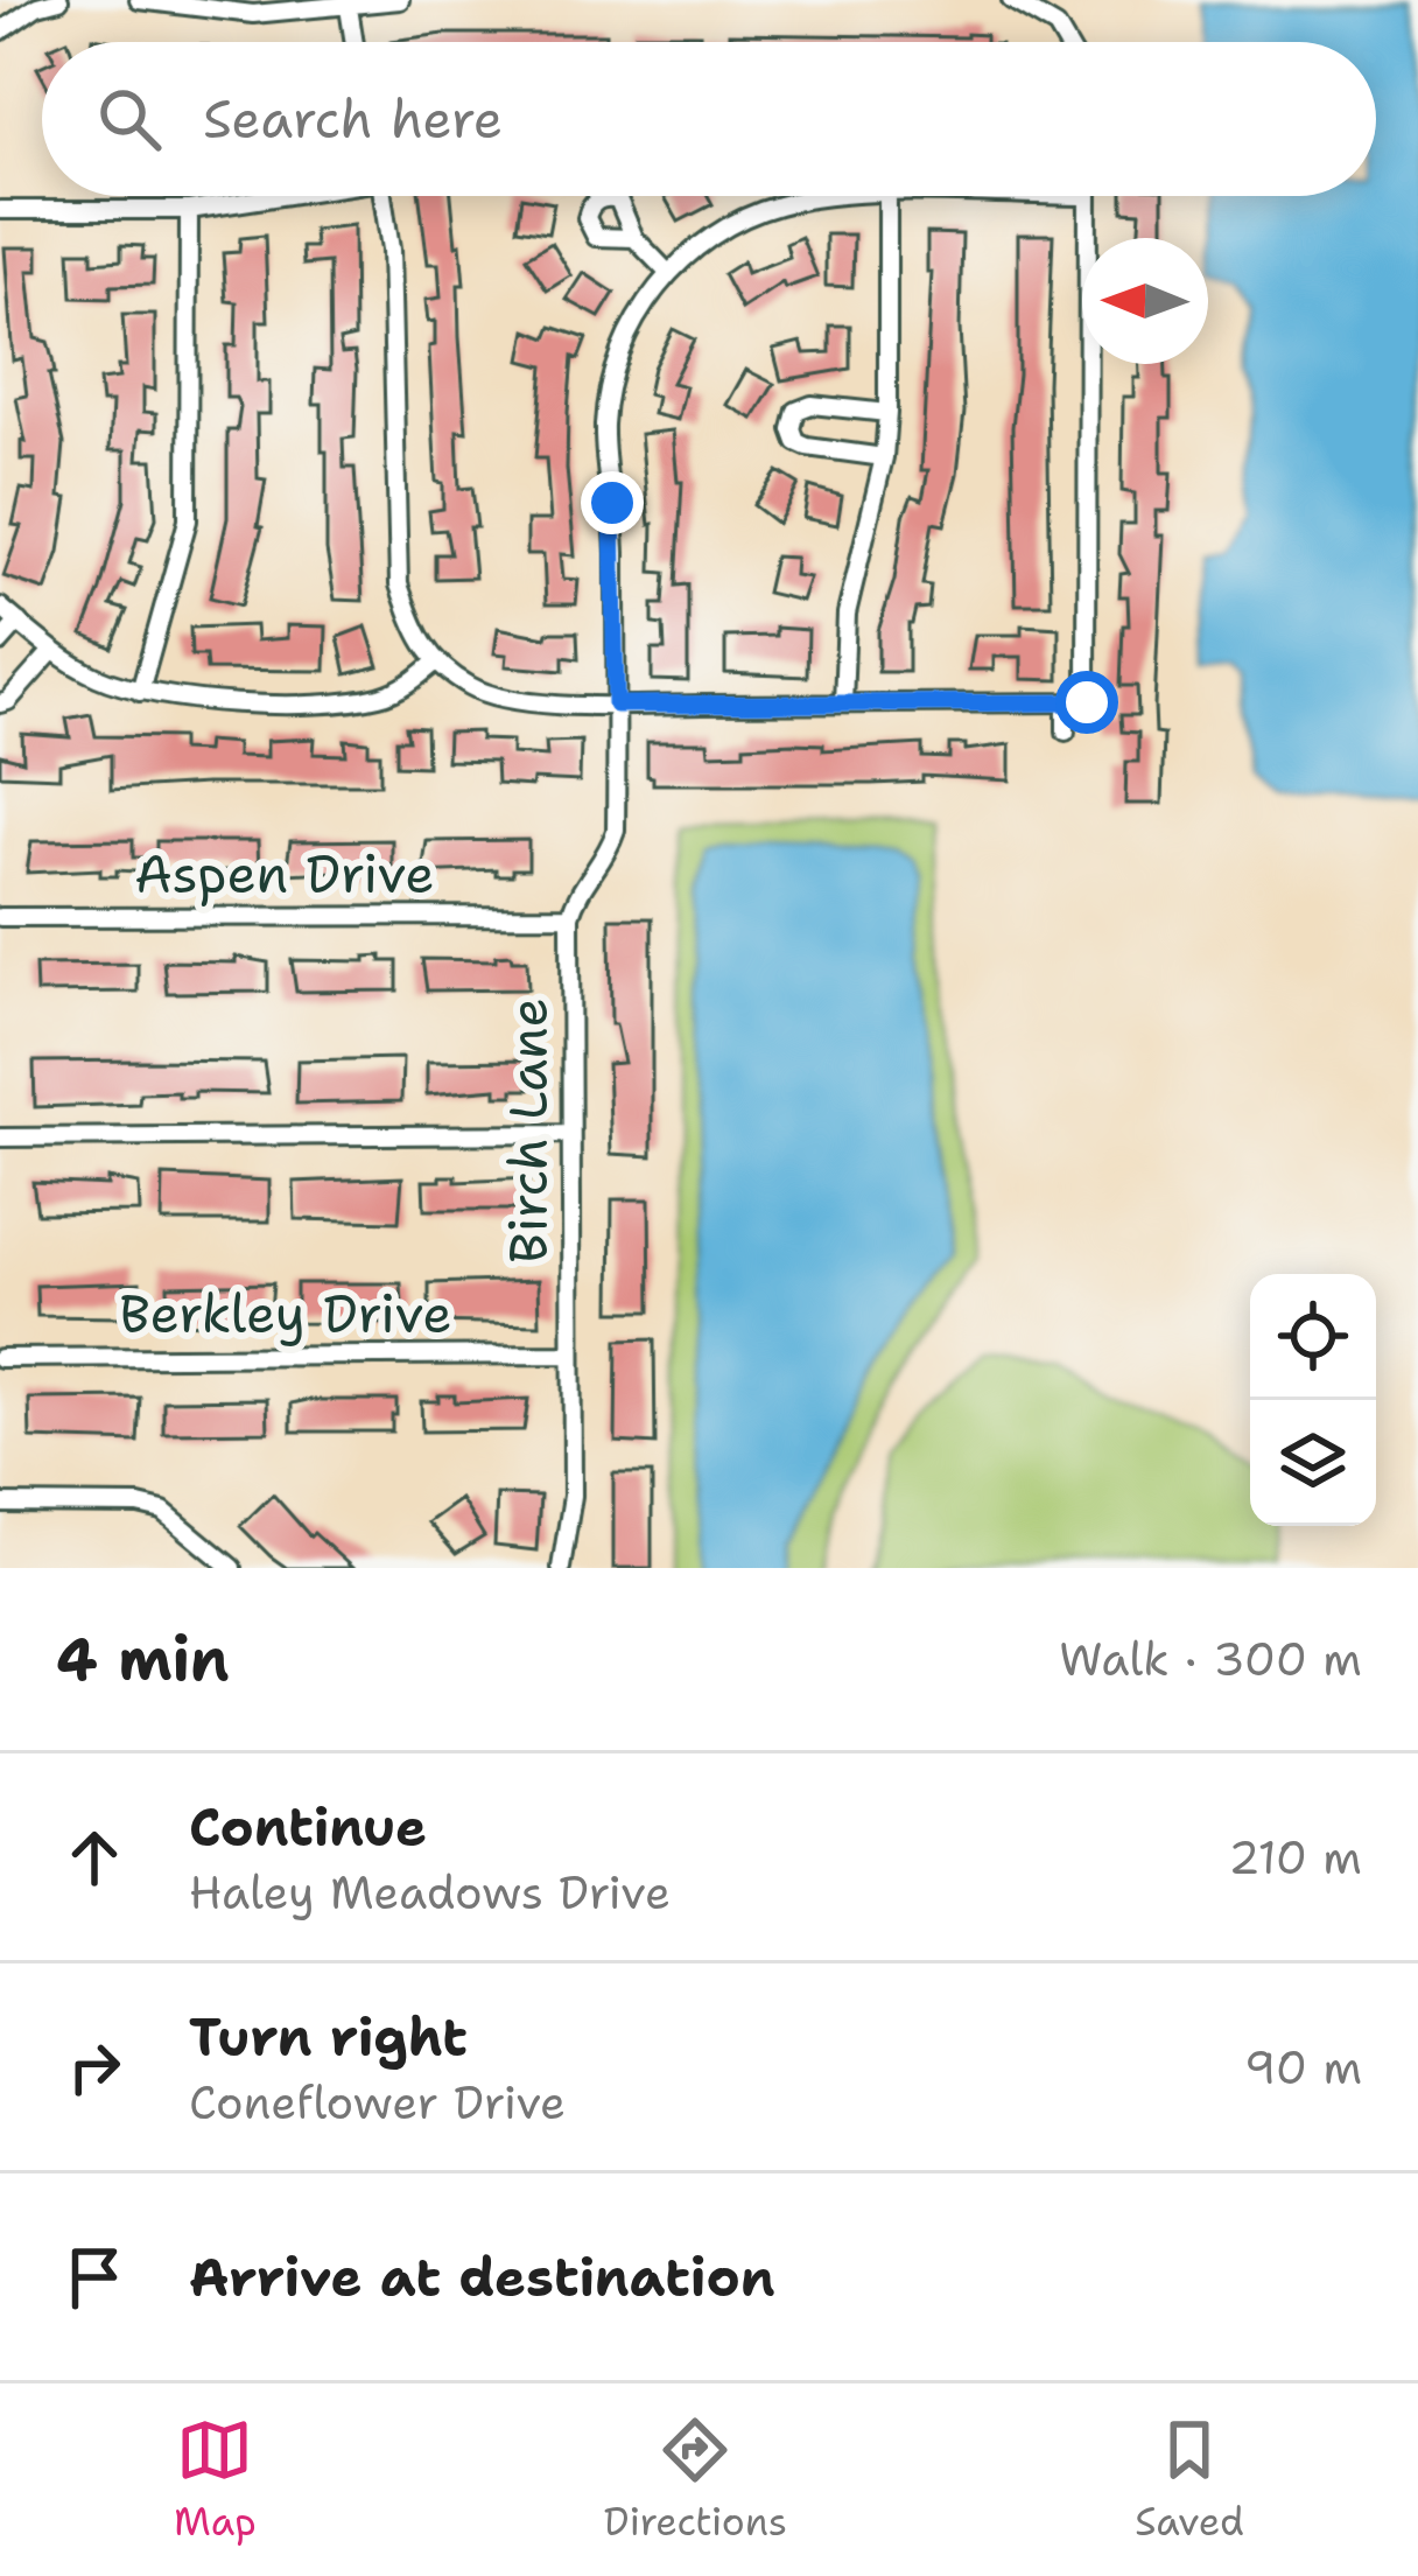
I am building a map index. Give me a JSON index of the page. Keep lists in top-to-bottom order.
{
  "streets": {
    "street": ["Aspen Drive", "Birch Lane", "Berkley Drive"]
  },
  "crossings": [
    ["Aspen Drive", "Birch Lane"],
    ["Birch Lane", "Berkley Drive"]
  ],
  "north": "left",
  "page": {
    "search": "Search here",
    "heading": ["4 min", "Walk · 300 m"],
    "list": [
      ["Continue", "Haley Meadows Drive", "210 m"],
      ["Turn right", "Coneflower Drive", "90 m"],
      "Arrive at destination"
    ],
    "nav": ["Map", "Directions", "Saved"]
  }
}
